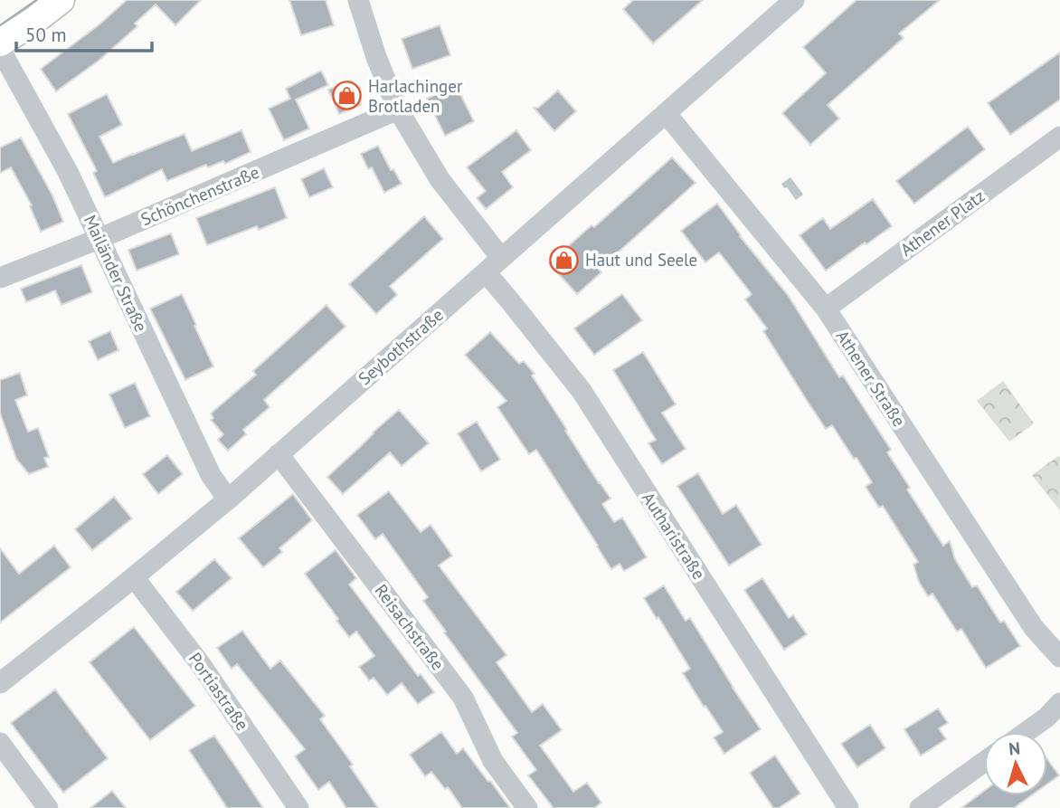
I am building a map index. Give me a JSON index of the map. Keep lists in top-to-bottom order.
{
  "streets": {
    "street": [
      "Schönchenstraße",
      "Athener Platz",
      "Mailänder Straße",
      "Seybothstraße",
      "Athener Straße",
      "Autharistraße",
      "Reisachstraße",
      "Portiastraße"
    ]
  },
  "crossings": [
    ["Schönchenstraße", "Mailänder Straße"],
    ["Athener Platz", "Athener Straße"],
    ["Mailänder Straße", "Seybothstraße"],
    ["Seybothstraße", "Athener Straße"],
    ["Seybothstraße", "Autharistraße"],
    ["Seybothstraße", "Reisachstraße"],
    ["Seybothstraße", "Portiastraße"]
  ],
  "places": {
    "shop": ["Harlachinger Brotladen", "Haut und Seele"]
  },
  "scale_bar": "50 m",
  "north": "top"
}
